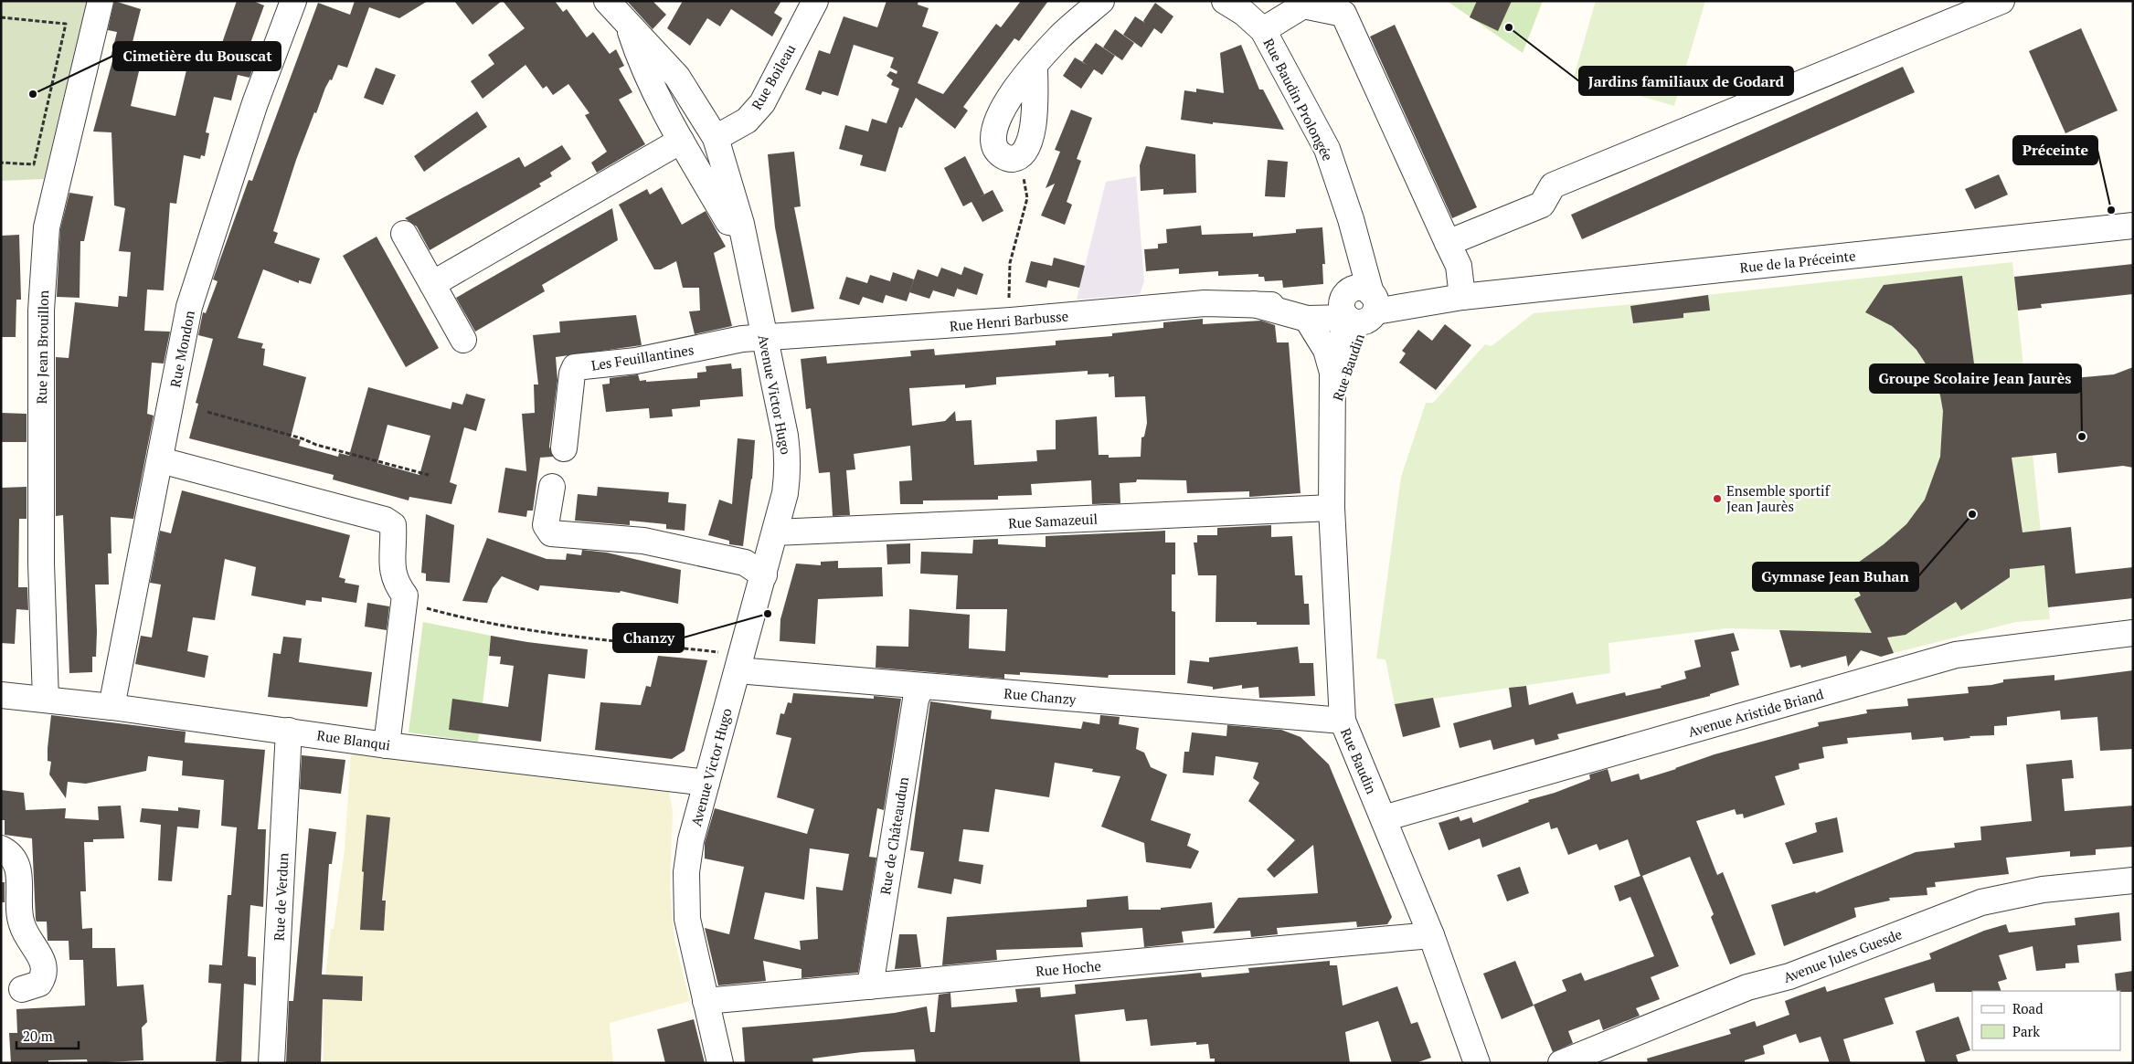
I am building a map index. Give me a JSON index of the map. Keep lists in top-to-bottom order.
{
  "streets": {
    "street": [
      "Rue Boileau",
      "Rue Baudin Prolongée",
      "Rue de la Préceinte",
      "Rue Henri Barbusse",
      "Rue Jean Brouillon",
      "Rue Mondon",
      "Les Feuillantines",
      "Rue Baudin",
      "Avenue Victor Hugo",
      "Rue Samazeuil",
      "Rue Chanzy",
      "Avenue Aristide Briand",
      "Rue Blanqui",
      "Rue de Châteaudun",
      "Rue de Verdun",
      "Avenue Jules Guesde",
      "Rue Hoche"
    ]
  },
  "crossings": [
    ["Rue Boileau", "Avenue Victor Hugo"],
    ["Rue Baudin Prolongée", "Rue de la Préceinte"],
    ["Rue Baudin Prolongée", "Rue Henri Barbusse"],
    ["Rue Baudin Prolongée", "Rue Baudin"],
    ["Rue de la Préceinte", "Rue Henri Barbusse"],
    ["Rue de la Préceinte", "Rue Baudin"],
    ["Rue Henri Barbusse", "Les Feuillantines"],
    ["Rue Henri Barbusse", "Rue Baudin"],
    ["Rue Henri Barbusse", "Avenue Victor Hugo"],
    ["Rue Jean Brouillon", "Rue Blanqui"],
    ["Rue Mondon", "Rue Blanqui"],
    ["Les Feuillantines", "Avenue Victor Hugo"],
    ["Rue Baudin", "Rue Samazeuil"],
    ["Rue Baudin", "Rue Chanzy"],
    ["Rue Baudin", "Avenue Aristide Briand"],
    ["Rue Baudin", "Rue Hoche"],
    ["Avenue Victor Hugo", "Rue Samazeuil"],
    ["Avenue Victor Hugo", "Rue Chanzy"],
    ["Avenue Victor Hugo", "Rue Blanqui"],
    ["Avenue Victor Hugo", "Rue Hoche"],
    ["Rue Chanzy", "Rue de Châteaudun"],
    ["Rue Blanqui", "Rue de Verdun"],
    ["Rue de Châteaudun", "Rue Hoche"]
  ],
  "places": [
    "Jardins familiaux de Godard",
    "Cimetière du Bouscat",
    "Préceinte",
    "Groupe Scolaire Jean Jaurès",
    "Ensemble sportif Jean Jaurès",
    "Gymnase Jean Buhan",
    "Chanzy"
  ],
  "legend": ["Road", "Park"],
  "scale_bar": "20 m"
}
